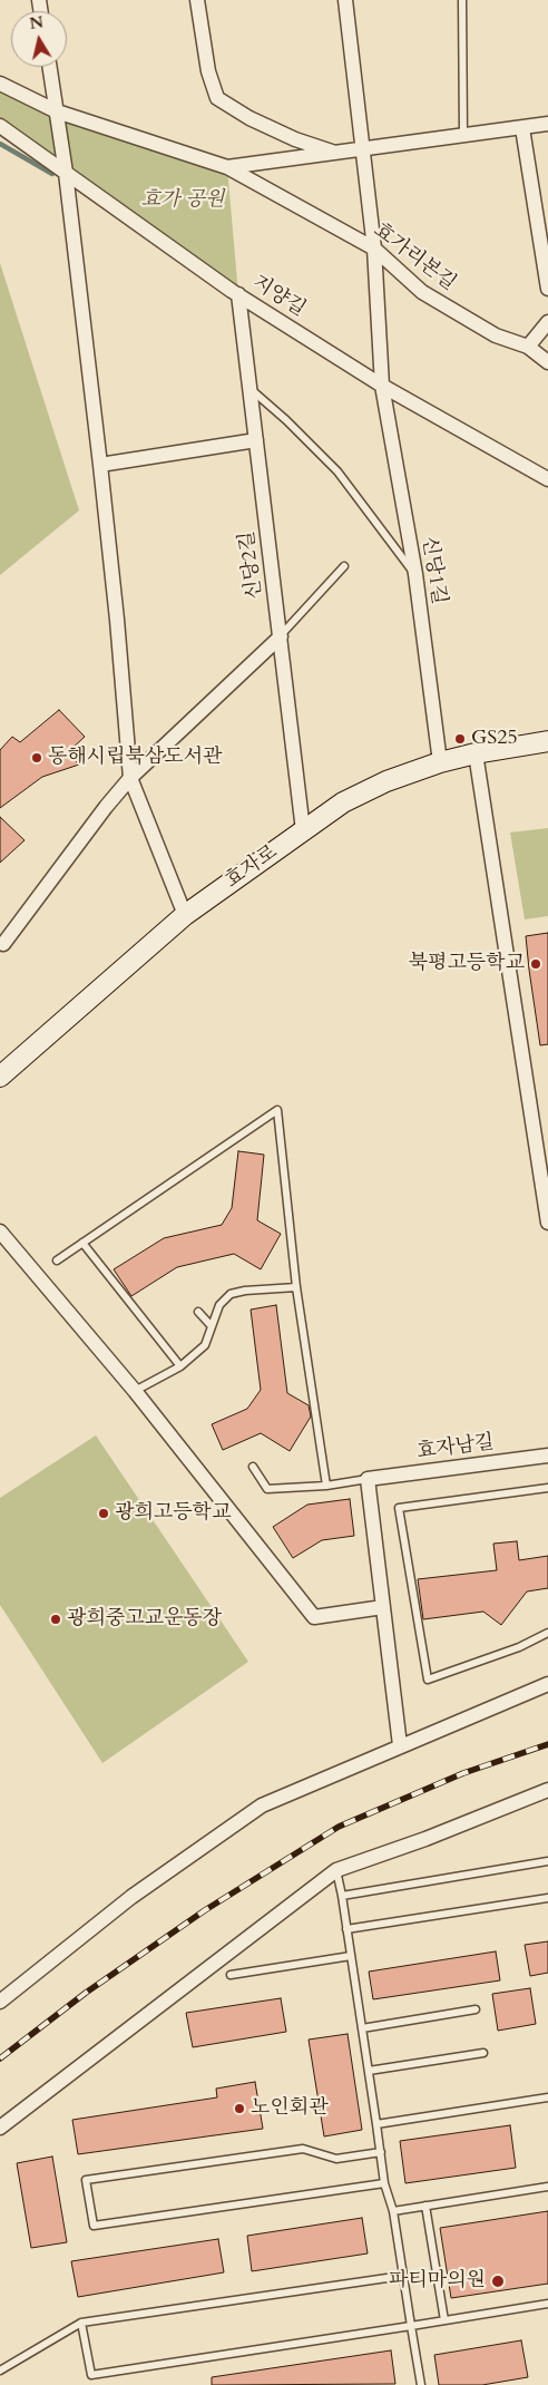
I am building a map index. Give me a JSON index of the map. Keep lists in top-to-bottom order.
{
  "streets": {
    "street": [
      "효가리본길",
      "지양길",
      "신당2길",
      "신당1길",
      "효자로",
      "효자남길"
    ]
  },
  "crossings": [
    ["효가리본길", "신당1길"],
    ["지양길", "신당2길"],
    ["지양길", "신당1길"],
    ["신당2길", "효자로"],
    ["신당1길", "효자로"]
  ],
  "parks": ["효가 공원"],
  "places": [
    "GS25",
    "동해시립북삼도서관",
    "북평고등학교",
    "광희고등학교",
    "광희중고교운동장",
    "노인회관",
    "파티마의원"
  ],
  "north": "top"
}
